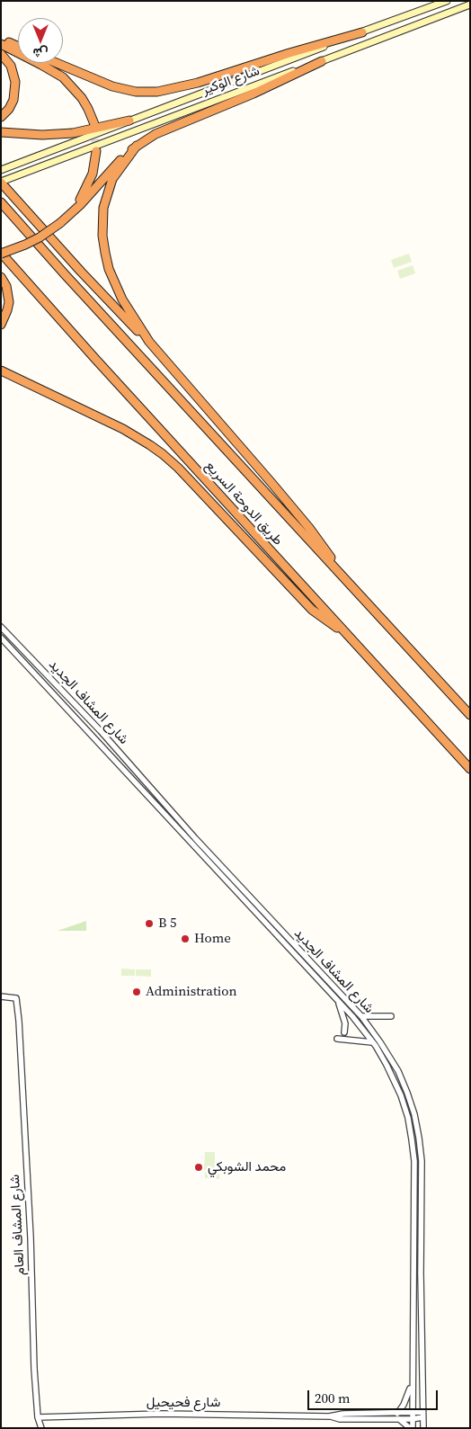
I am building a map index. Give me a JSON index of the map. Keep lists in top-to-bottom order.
{
  "streets": {
    "highway": ["طريق الدوحة السريع"],
    "main road": ["شارع الوكير"],
    "street": ["شارع المشاف الجديد", "شارع المشاف العام", "شارع فحيحيل"]
  },
  "crossings": [
    ["شارع المشاف الجديد", "شارع فحيحيل"],
    ["شارع المشاف العام", "شارع فحيحيل"]
  ],
  "places": [
    "B 5",
    "Home",
    "Administration",
    "محمد الشوبكي"
  ],
  "scale_bar": "200 m",
  "north": "bottom"
}
